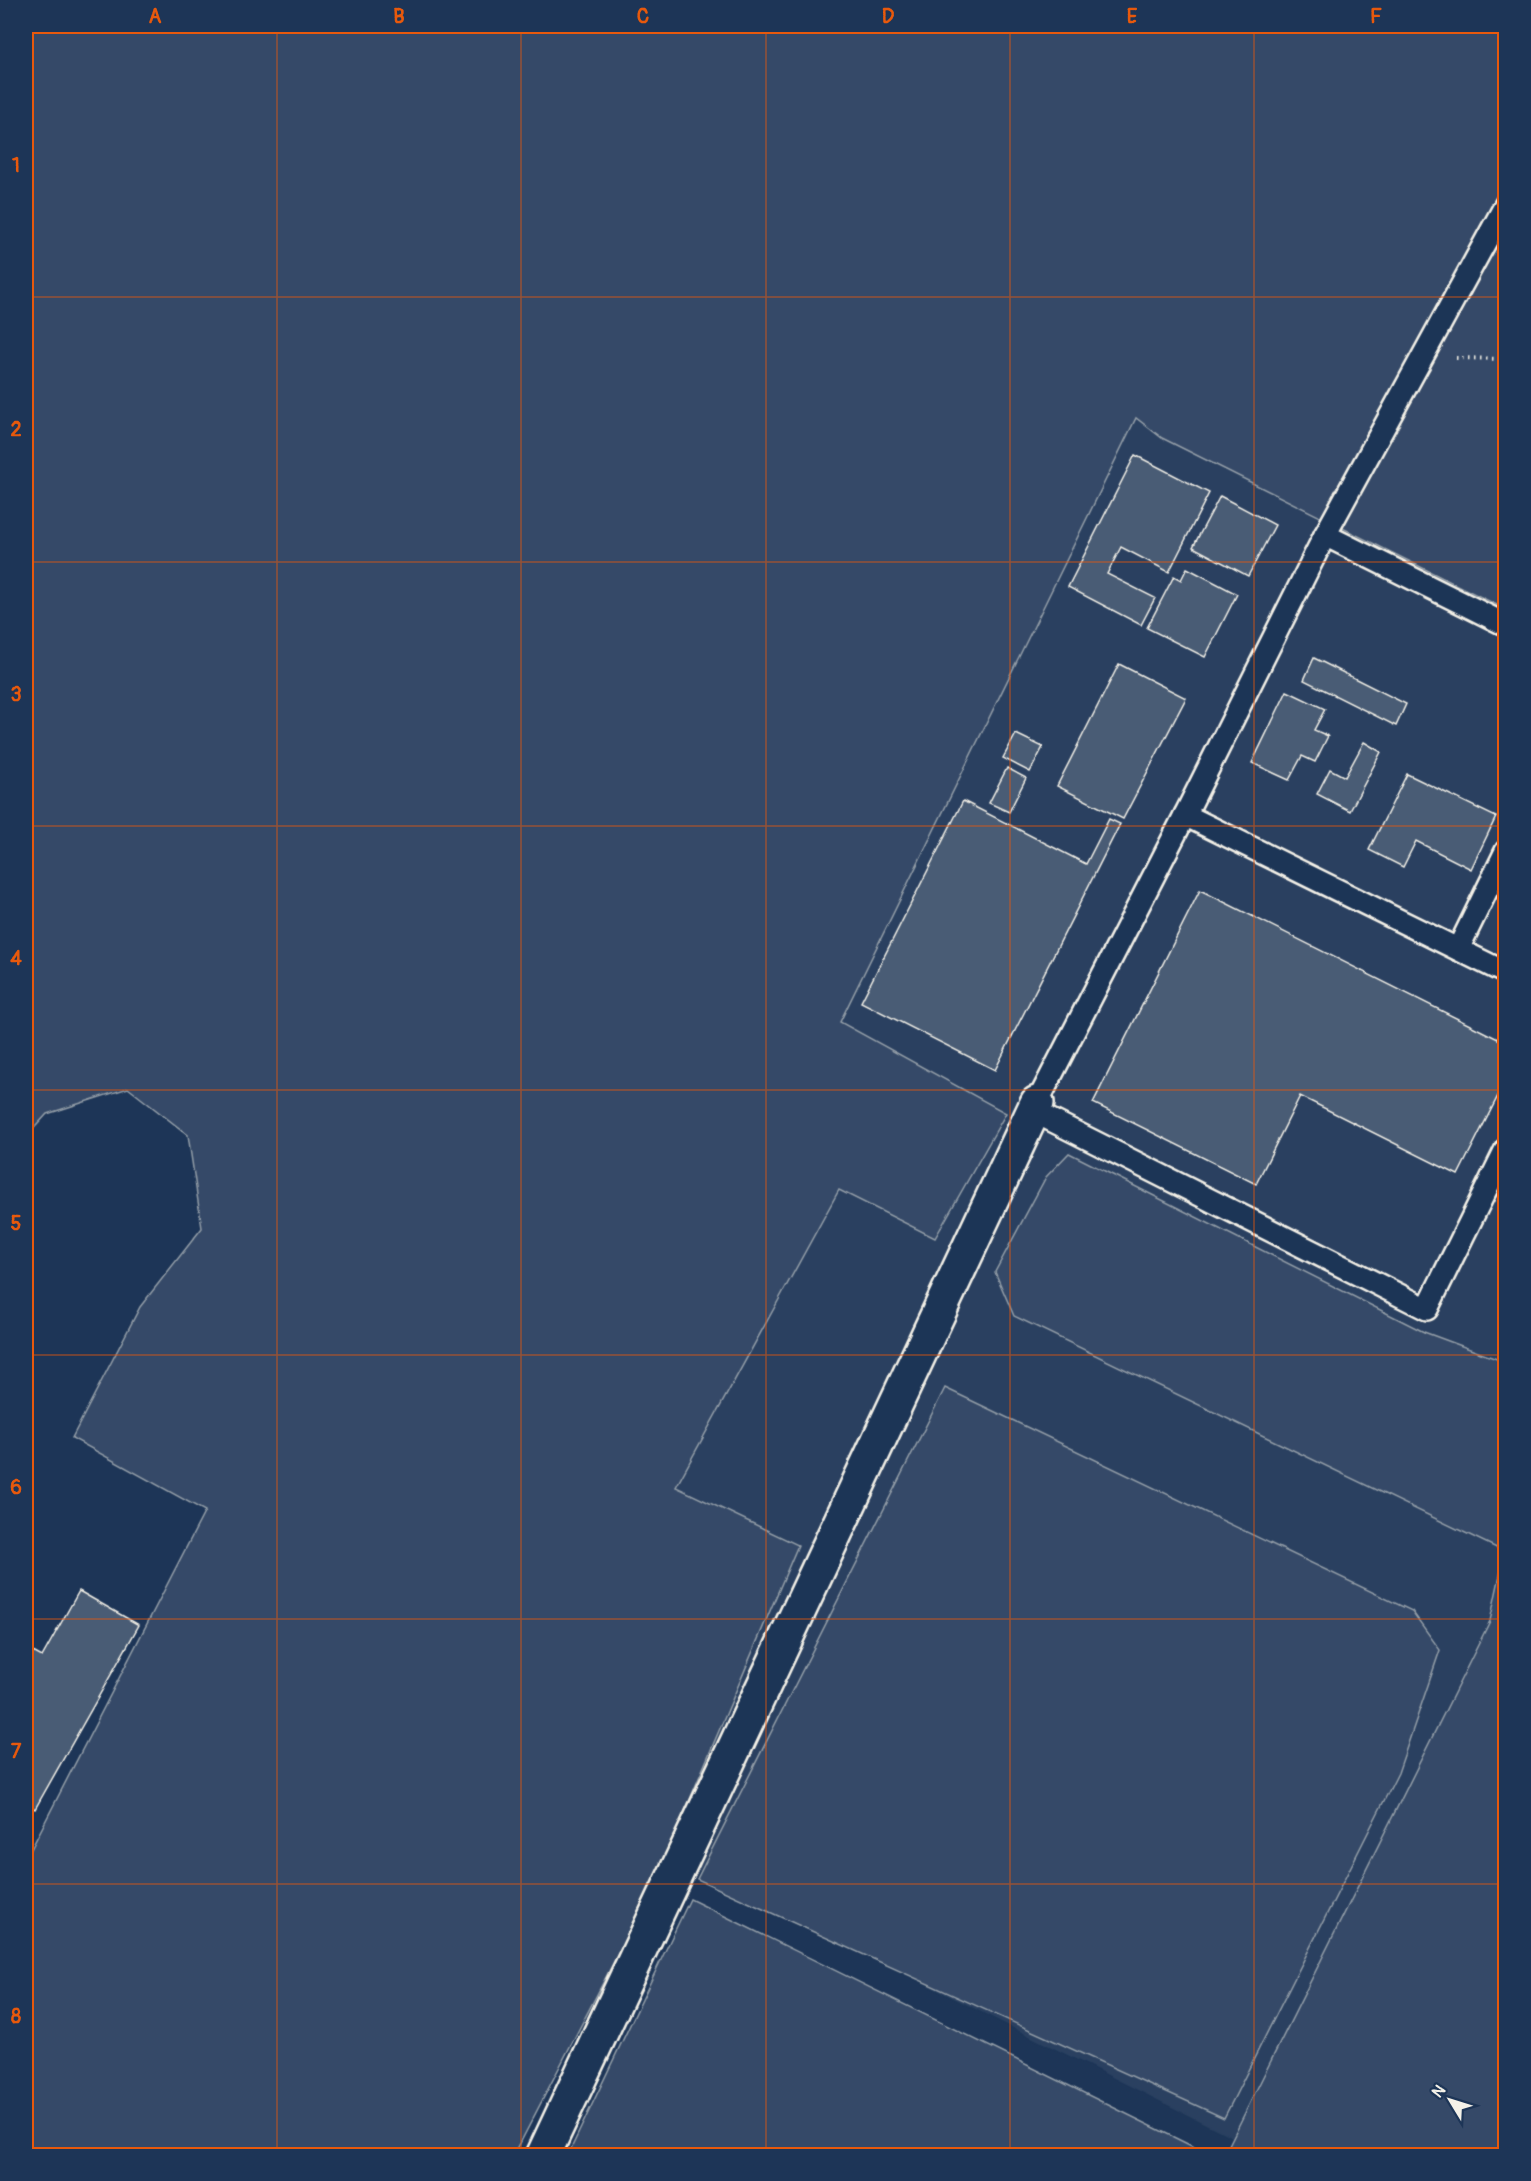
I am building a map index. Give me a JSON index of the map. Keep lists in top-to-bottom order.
{
  "north": "top left",
  "grid": {
    "columns": [
      "A",
      "B",
      "C",
      "D",
      "E",
      "F"
    ],
    "rows": [
      "1",
      "2",
      "3",
      "4",
      "5",
      "6",
      "7",
      "8"
    ]
  }
}
